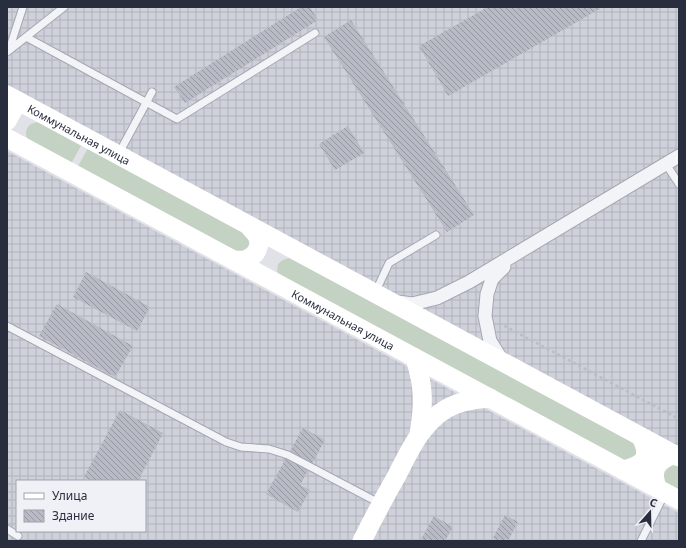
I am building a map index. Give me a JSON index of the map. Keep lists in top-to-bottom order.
{
  "streets": {
    "main road": ["Коммунальная улица"]
  },
  "legend": ["Улица", "Здание"],
  "north": "top"
}
